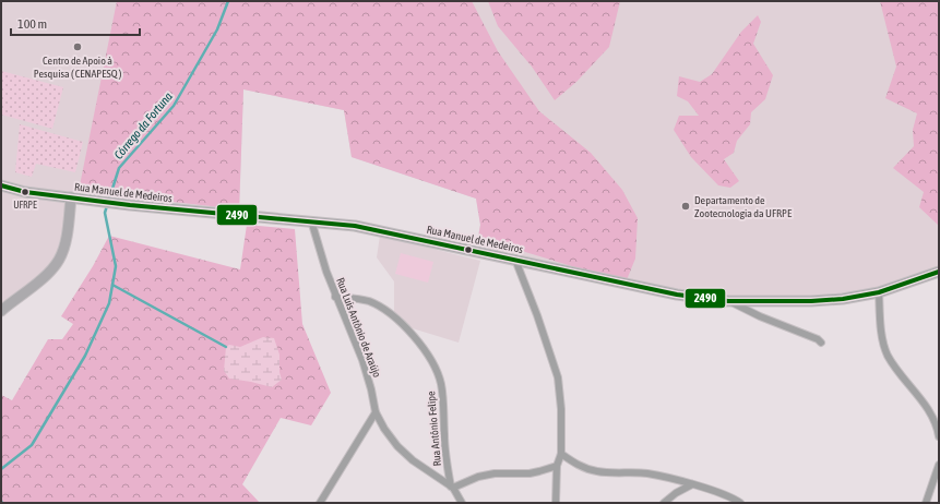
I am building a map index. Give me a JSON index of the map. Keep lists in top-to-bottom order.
{
  "streets": {
    "main road": ["Rua Manuel de Medeiros"],
    "street": ["Rua Luís Antônio de Araújo", "Rua Antônio Felipe"]
  },
  "crossings": [
    ["Rua Manuel de Medeiros", "Rua Luís Antônio de Araújo"],
    ["Rua Luís Antônio de Araújo", "Rua Antônio Felipe"]
  ],
  "water": ["Córrego da Fortuna"],
  "places": ["Centro de Apoio à Pesquisa ( CENAPESQ )", "UFRPE", "Departamento de Zootecnologia da UFRPE"],
  "lines": ["transit line 2490"],
  "scale_bar": "100 m"
}
